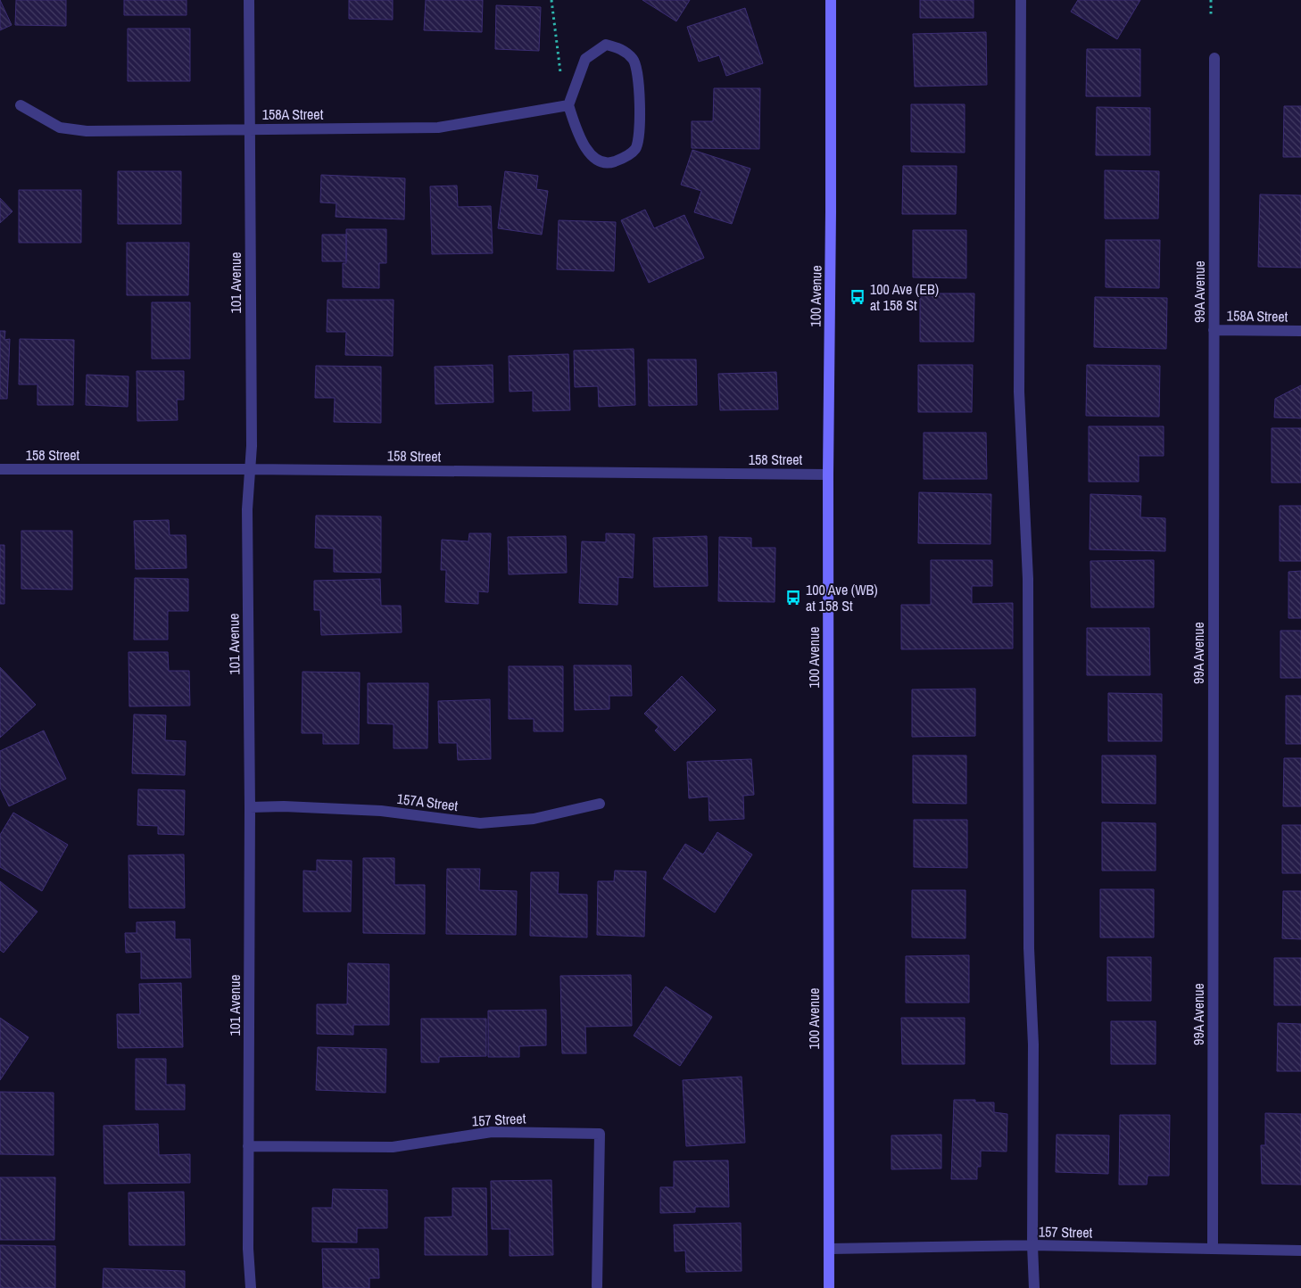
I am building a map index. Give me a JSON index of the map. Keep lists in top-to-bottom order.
{
  "streets": {
    "main road": ["100 Avenue"],
    "street": [
      "158A Street",
      "101 Avenue",
      "99A Avenue",
      "158 Street",
      "157A Street",
      "157 Street"
    ]
  },
  "crossings": [
    ["158A Street", "101 Avenue"],
    ["158A Street", "99A Avenue"],
    ["101 Avenue", "158 Street"],
    ["101 Avenue", "157A Street"],
    ["101 Avenue", "157 Street"],
    ["99A Avenue", "157 Street"],
    ["100 Avenue", "158 Street"],
    ["100 Avenue", "157 Street"]
  ],
  "places": {
    "bus stop": ["100 Ave (EB) at 158 St", "100 Ave (WB) at 158 St"]
  }
}
